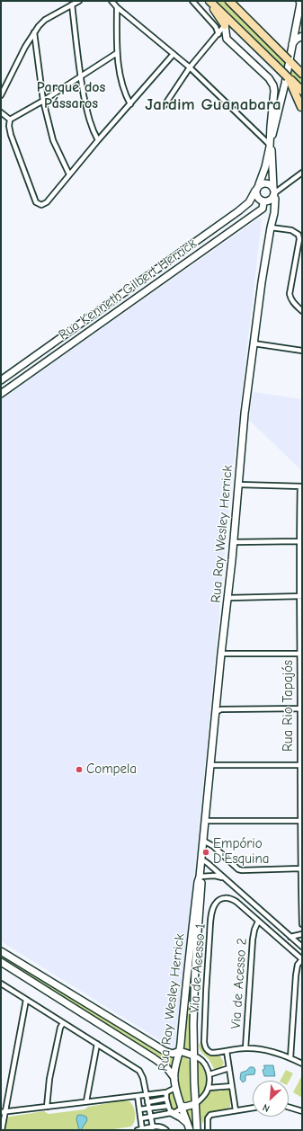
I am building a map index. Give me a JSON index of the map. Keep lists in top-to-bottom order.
{
  "streets": {
    "street": [
      "Rua Kenneth Gilbert Herrick",
      "Rua Ray Wesley Herrick",
      "Rua Rio Tapajós",
      "Via de Acesso 1",
      "Via de Acesso 2"
    ]
  },
  "crossings": [
    ["Rua Kenneth Gilbert Herrick", "Rua Ray Wesley Herrick"],
    ["Via de Acesso 1", "Via de Acesso 2"]
  ],
  "districts": ["Parque dos Pássaros", "Jardim Guanabara"],
  "places": ["Compela", "Empório D'Esquina"],
  "north": "bottom left"
}
